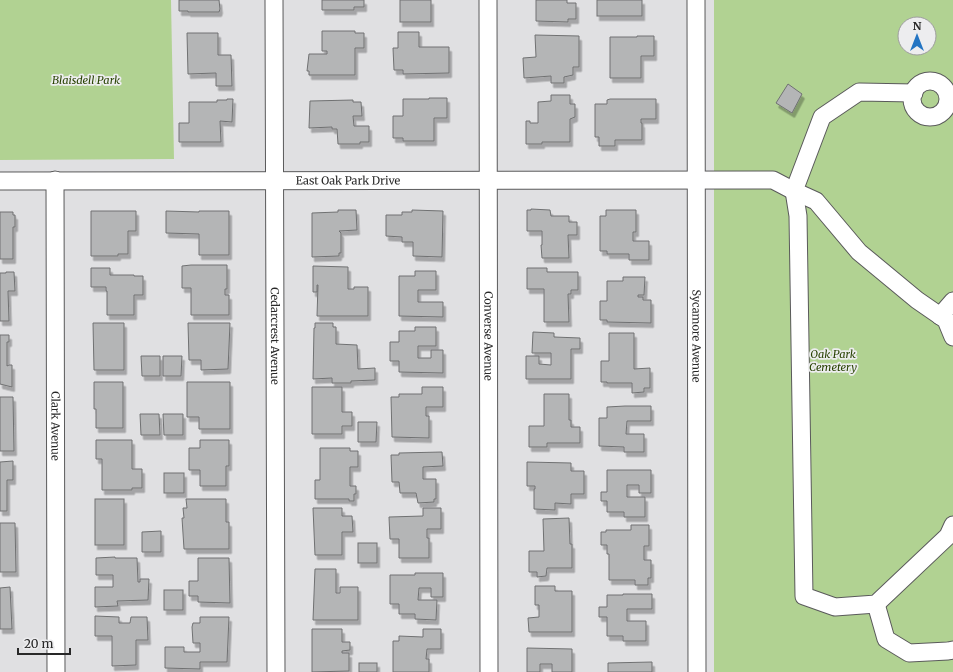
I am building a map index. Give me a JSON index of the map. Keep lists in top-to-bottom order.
{
  "streets": {
    "street": [
      "East Oak Park Drive",
      "Cedarcrest Avenue",
      "Converse Avenue",
      "Sycamore Avenue",
      "Clark Avenue"
    ]
  },
  "crossings": [
    ["East Oak Park Drive", "Cedarcrest Avenue"],
    ["East Oak Park Drive", "Converse Avenue"],
    ["East Oak Park Drive", "Sycamore Avenue"],
    ["East Oak Park Drive", "Clark Avenue"]
  ],
  "parks": ["Blaisdell Park", "Oak Park Cemetery"],
  "scale_bar": "20 m",
  "north": "top"
}
